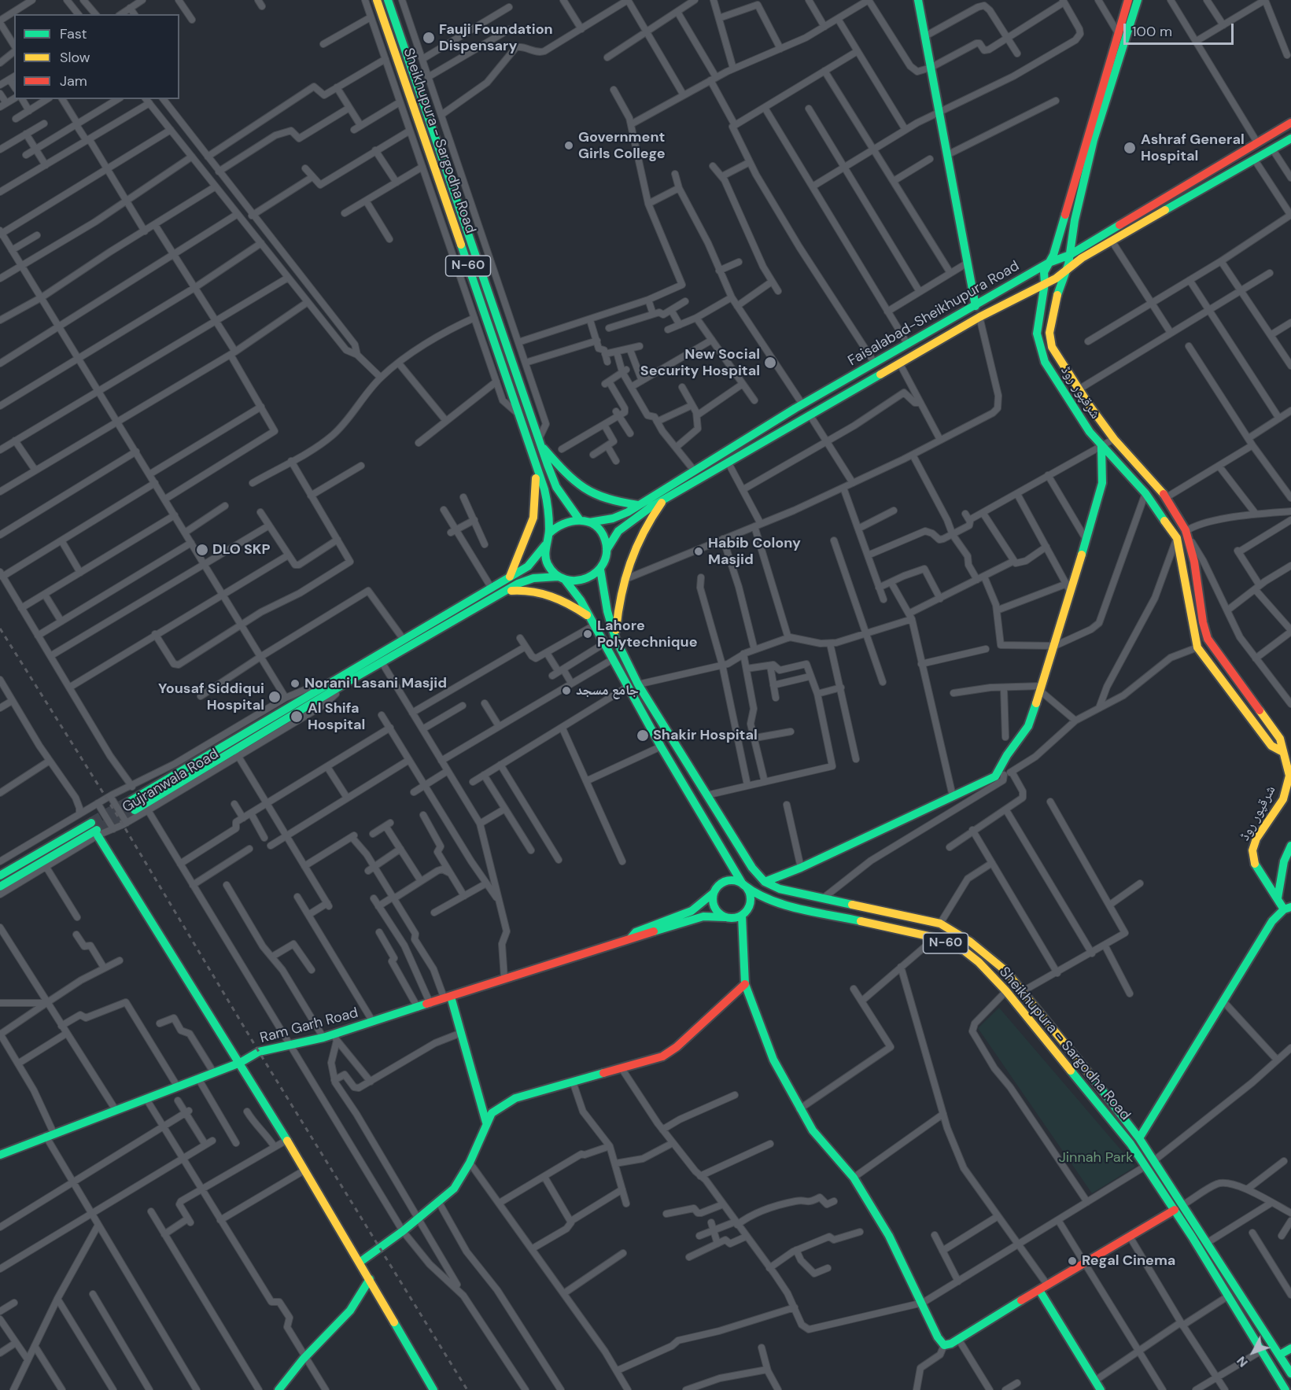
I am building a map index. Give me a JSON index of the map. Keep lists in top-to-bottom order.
{
  "streets": {
    "main road": [
      "Sheikhupura - Sargodha Road",
      "N-60",
      "Faisalabad-Sheikhupura Road",
      "شرقپور روڈ",
      "Gujranwala Road",
      "Ram Garh Road"
    ]
  },
  "crossings": [
    ["Sheikhupura - Sargodha Road", "Faisalabad-Sheikhupura Road"],
    ["Sheikhupura - Sargodha Road", "Gujranwala Road"],
    ["Sheikhupura - Sargodha Road", "Ram Garh Road"],
    ["Faisalabad-Sheikhupura Road", "شرقپور روڈ"],
    ["Faisalabad-Sheikhupura Road", "Gujranwala Road"]
  ],
  "parks": ["Jinnah Park"],
  "places": [
    "Fauji Foundation Dispensary",
    "Government Girls College",
    "Ashraf General Hospital",
    "New Social Security Hospital",
    "DLO SKP",
    "Habib Colony Masjid",
    "Lahore Polytechnique",
    "Norani Lasani Masjid",
    "جامع مسجد",
    "Yousaf Siddiqui Hospital",
    "Al Shifa Hospital",
    "Shakir Hospital",
    "Regal Cinema"
  ],
  "legend": ["Fast", "Slow", "Jam"],
  "scale_bar": "100 m",
  "north": "bottom left"
}
